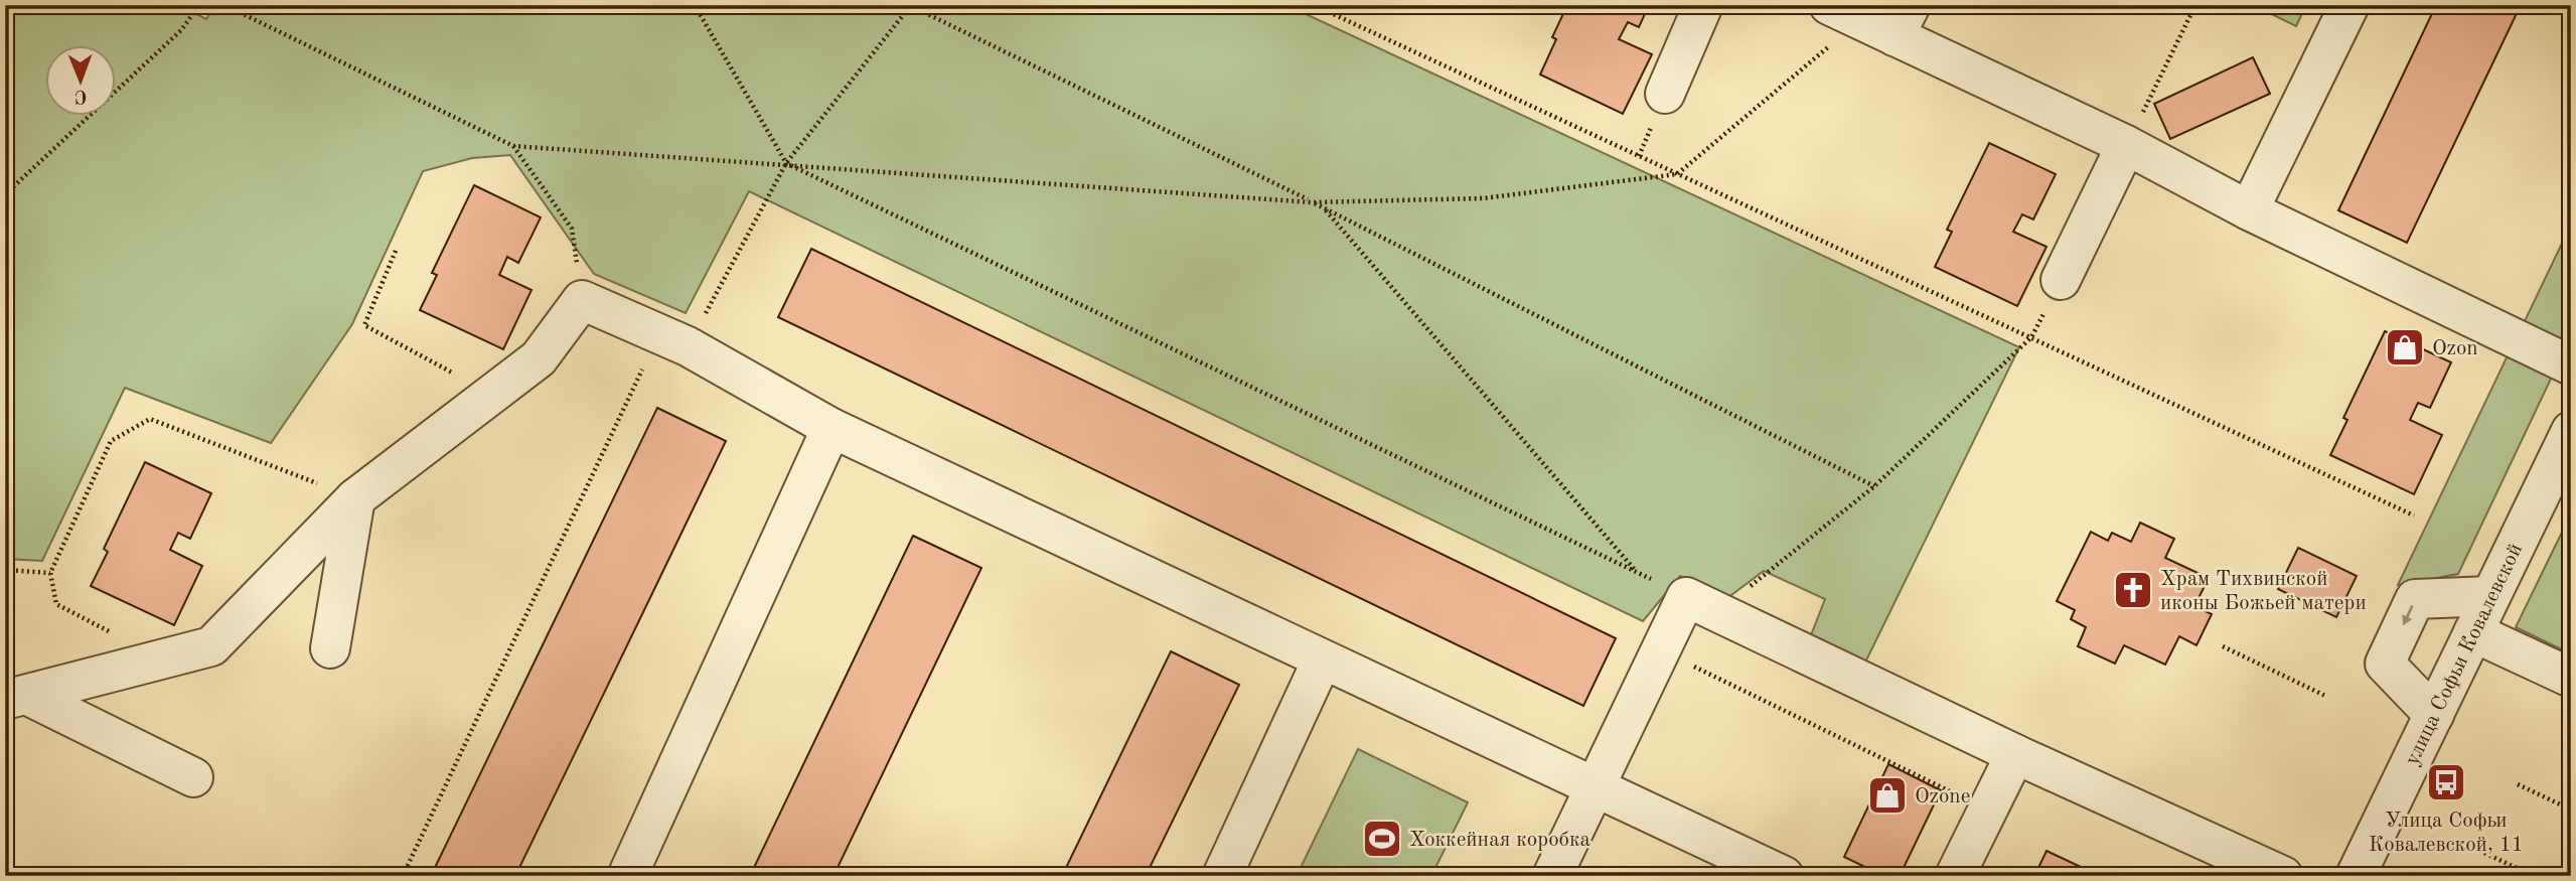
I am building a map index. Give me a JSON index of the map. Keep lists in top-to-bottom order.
{
  "streets": {
    "street": ["улица Софьи Ковалевской"]
  },
  "places": {
    "shop": ["Ozon", "Ozone"],
    "church": ["Храм Тихвинской иконы Божьей матери"],
    "bus stop": ["Улица Софьи Ковалевской, 11"],
    "sports": ["Хоккейная коробка"]
  },
  "north": "bottom"
}
